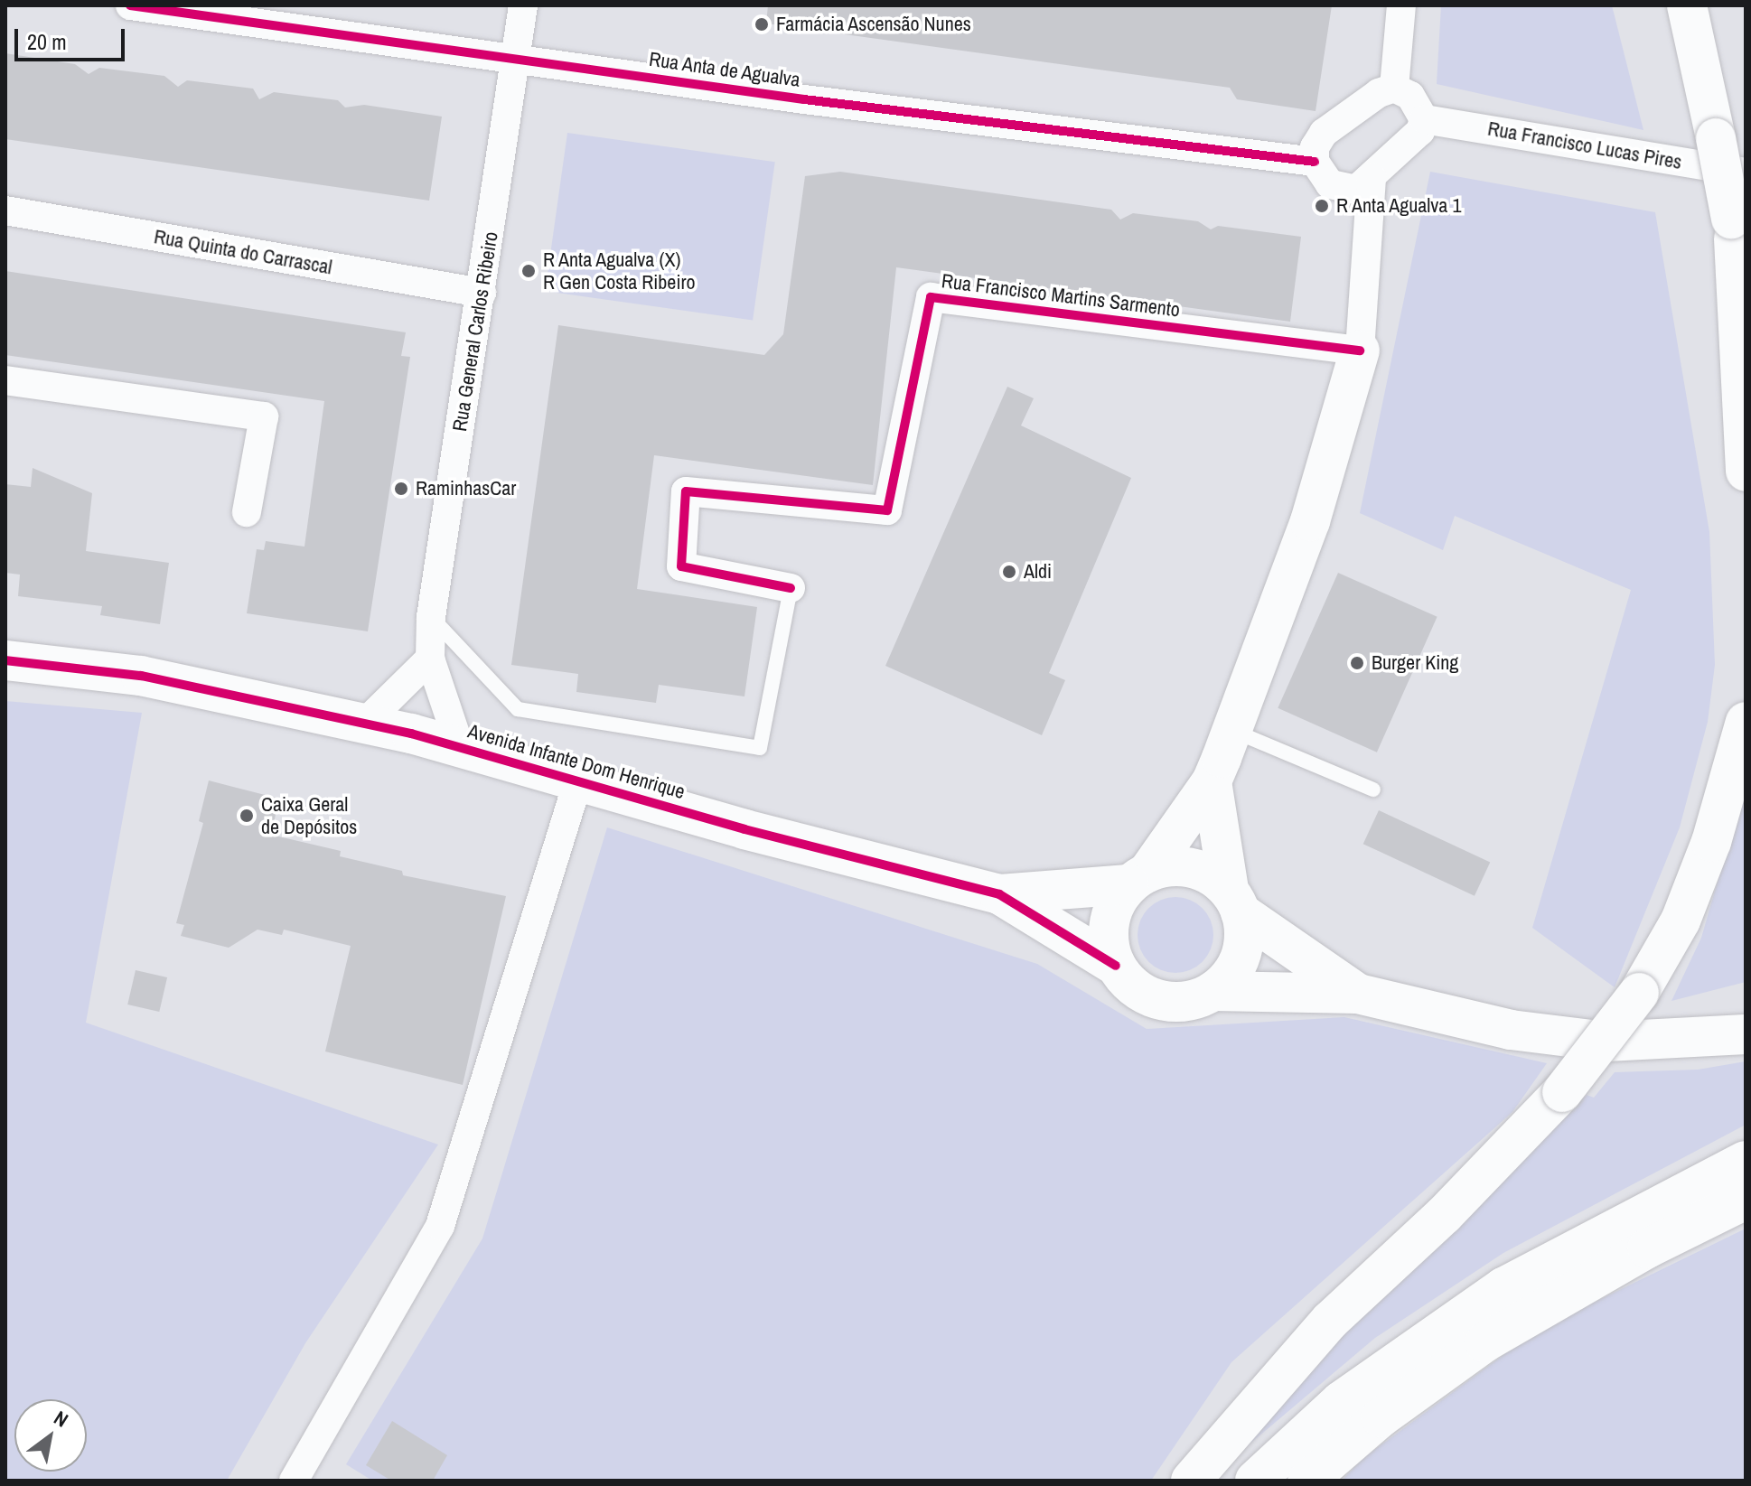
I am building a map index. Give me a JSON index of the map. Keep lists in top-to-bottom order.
{
  "streets": {
    "main road": ["Avenida Infante Dom Henrique"],
    "street": [
      "Rua Anta de Agualva",
      "Rua Francisco Lucas Pires",
      "Rua Quinta do Carrascal",
      "Rua Francisco Martins Sarmento",
      "Rua General Carlos Ribeiro"
    ]
  },
  "crossings": [
    ["Rua Anta de Agualva", "Rua General Carlos Ribeiro"],
    ["Rua Quinta do Carrascal", "Rua General Carlos Ribeiro"],
    ["Rua General Carlos Ribeiro", "Avenida Infante Dom Henrique"]
  ],
  "places": [
    "Farmácia Ascensão Nunes",
    "R Anta Agualva 1",
    "R Anta Agualva (X) R Gen Costa Ribeiro",
    "RaminhasCar",
    "Aldi",
    "Burger King",
    "Caixa Geral de Depósitos"
  ],
  "scale_bar": "20 m",
  "north": "top right"
}
